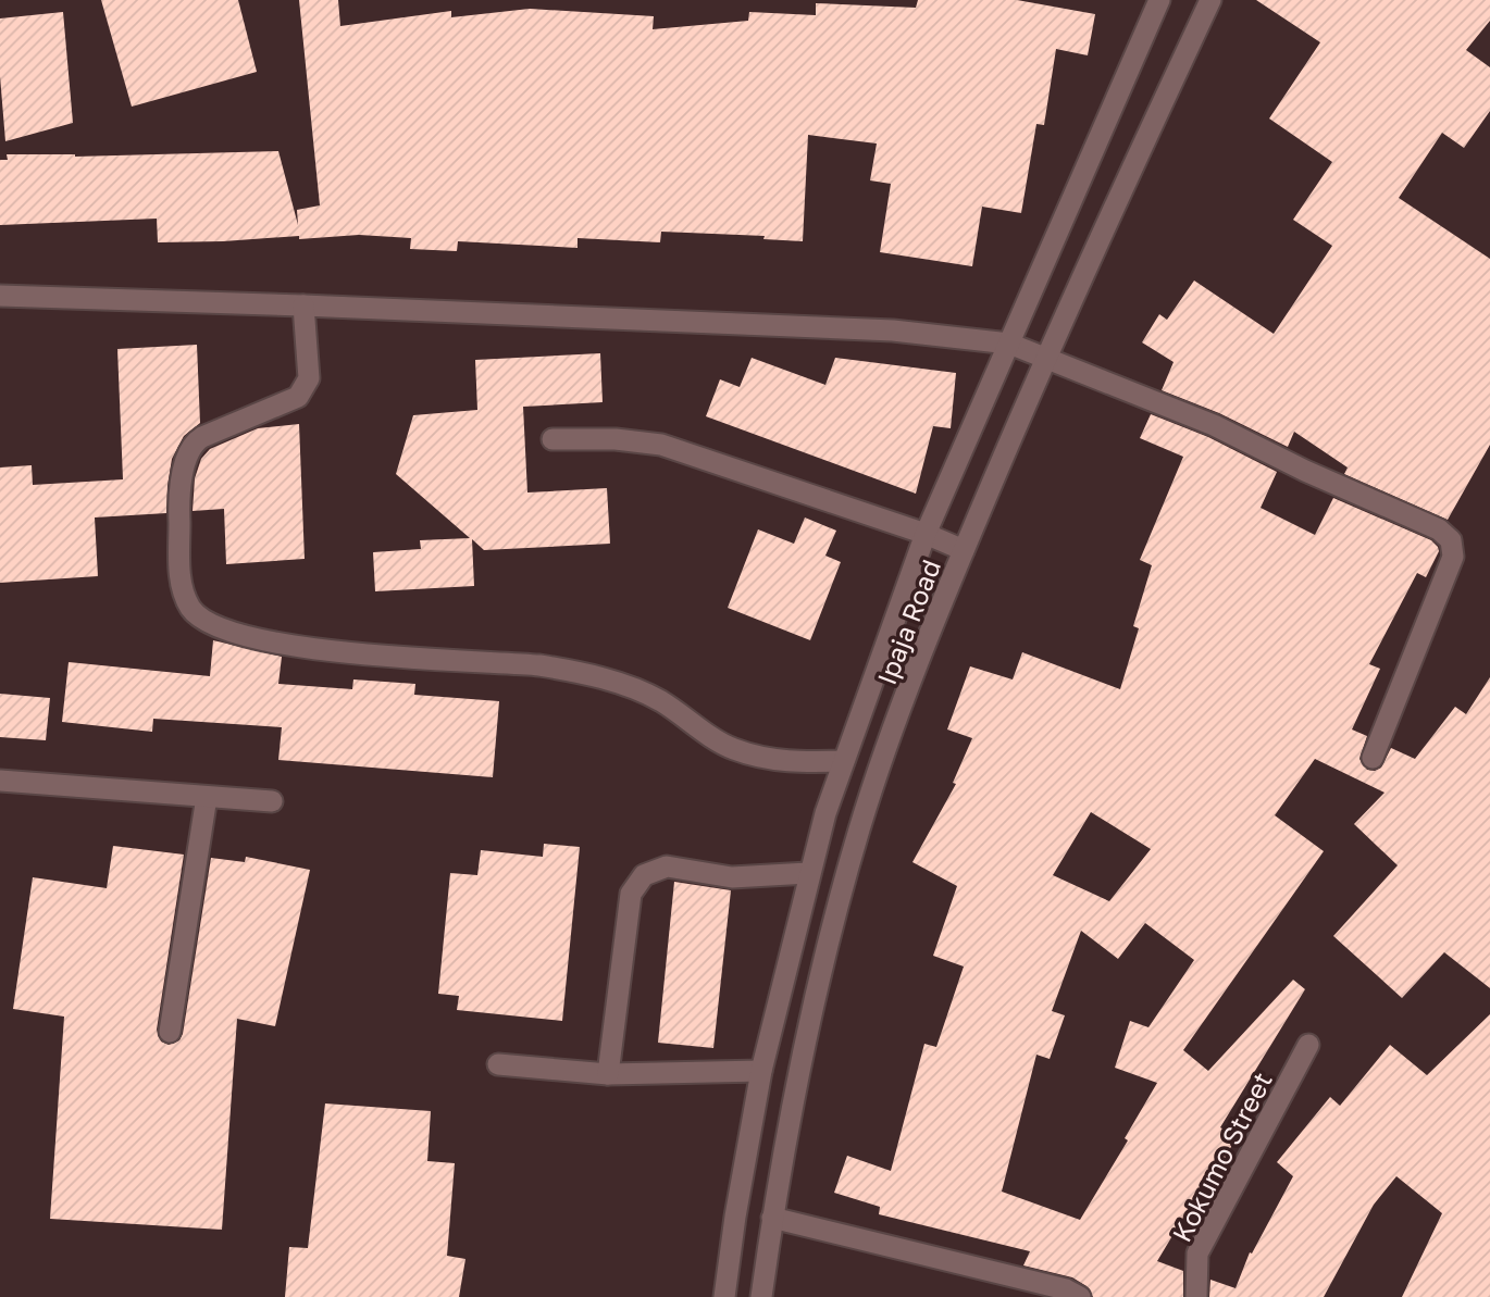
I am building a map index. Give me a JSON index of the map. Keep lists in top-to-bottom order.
{
  "streets": {
    "street": ["Ipaja Road", "Kokumo Street"]
  }
}
